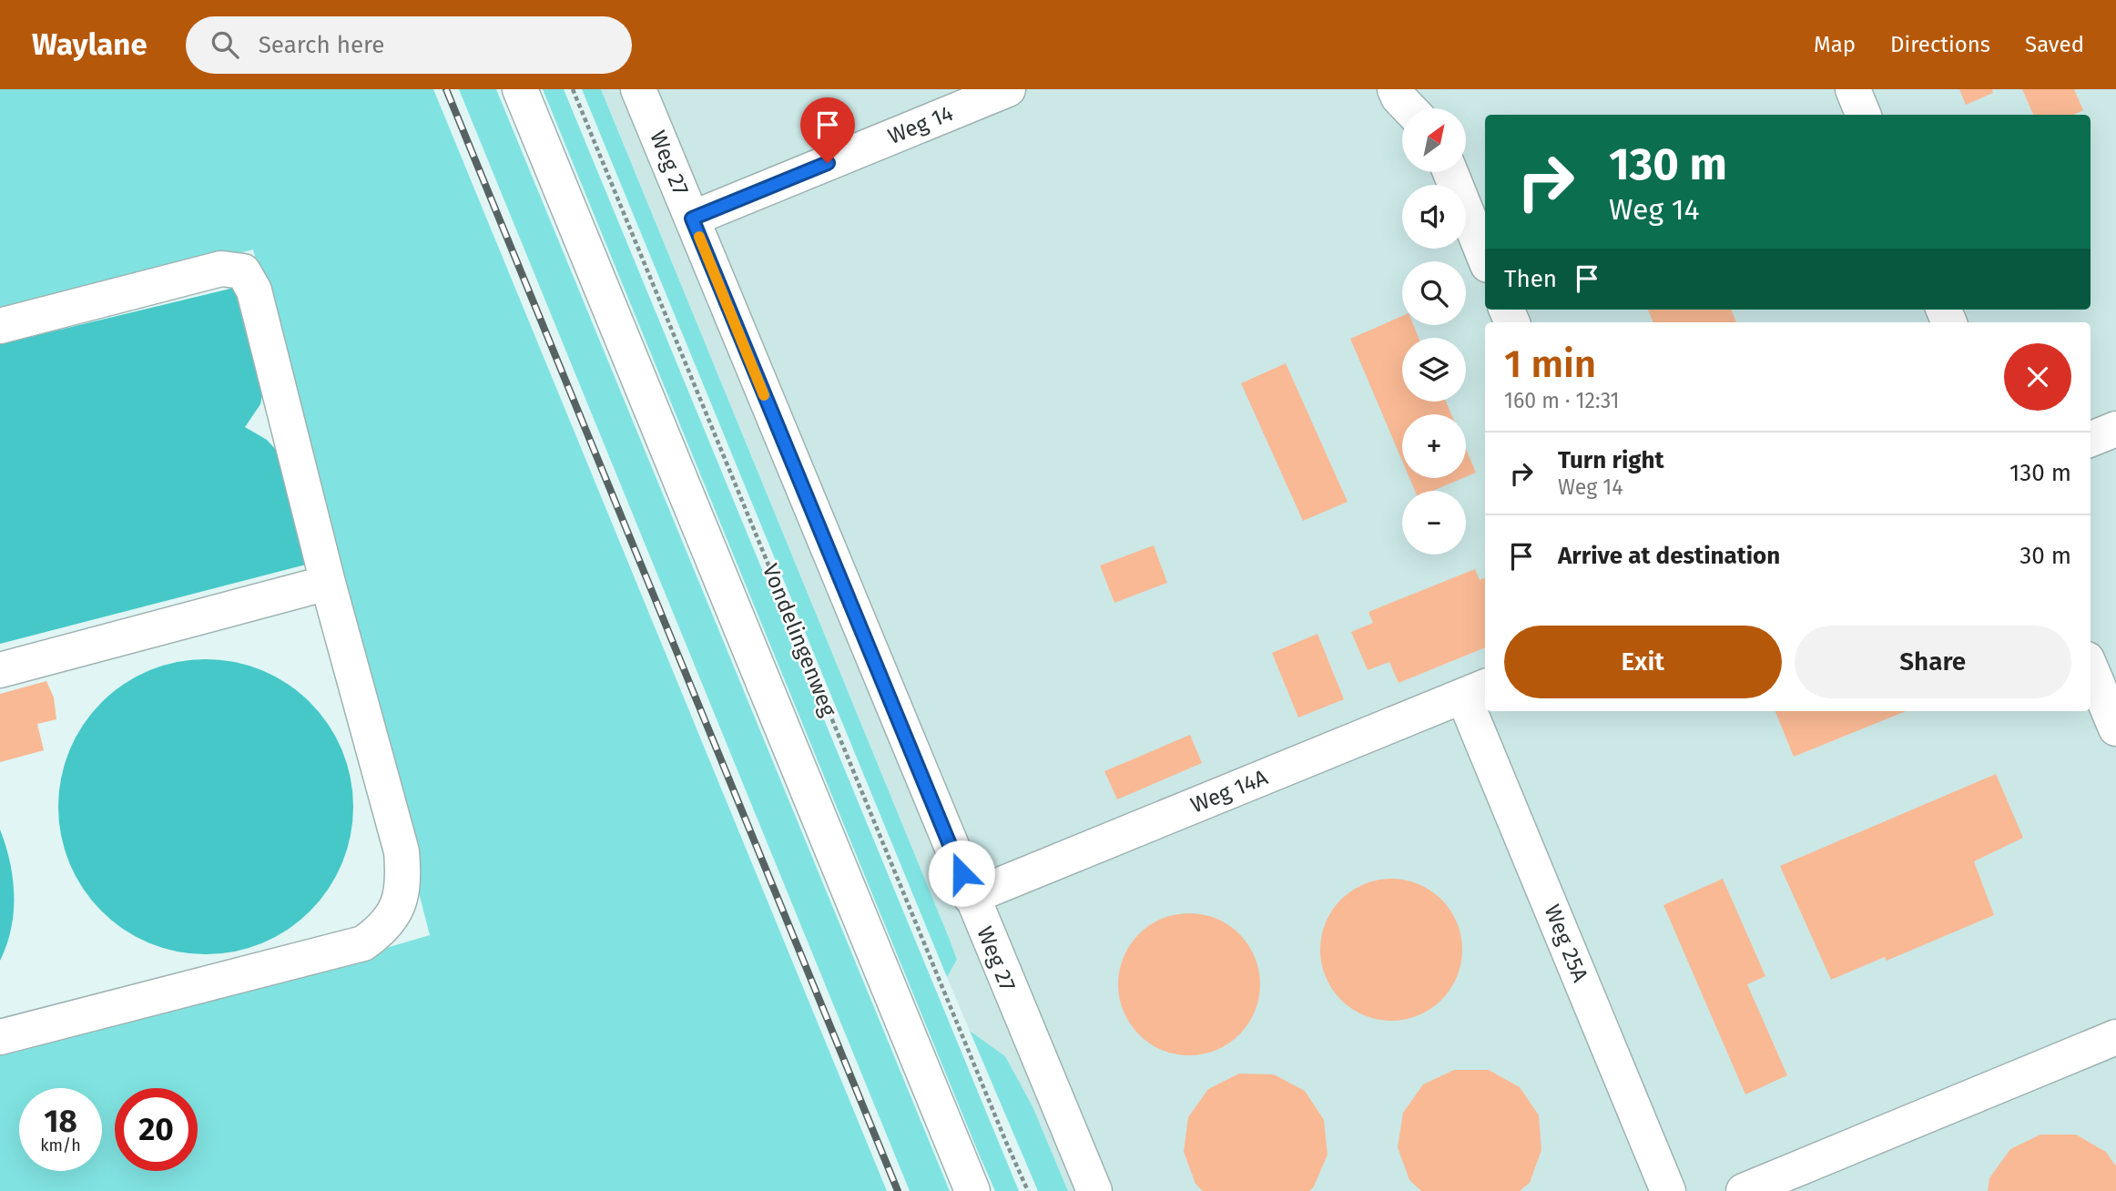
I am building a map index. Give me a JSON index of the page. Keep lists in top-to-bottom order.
{
  "streets": {
    "street": [
      "Weg 14",
      "Weg 27",
      "Weg 14A",
      "Weg 25A"
    ],
    "path": ["Vondelingenweg"]
  },
  "crossings": [
    ["Weg 14", "Weg 27"],
    ["Weg 27", "Weg 14A"],
    ["Weg 14A", "Weg 25A"]
  ],
  "north": "top right",
  "page": {
    "header": "Waylane",
    "search": "Search here",
    "nav": ["Map", "Directions", "Saved"],
    "map_buttons": ["+", "−"],
    "turn": ["130 m", "Weg 14"],
    "then": "Then",
    "heading": ["1 min", "160 m · 12:31"],
    "list": [
      {
        "name": "Turn right",
        "note": "Weg 14",
        "value": "130 m"
      },
      {
        "name": "Arrive at destination",
        "value": "30 m"
      }
    ],
    "buttons": ["Exit", "Share"],
    "speed": "18 km/h",
    "limit": "20"
  }
}
